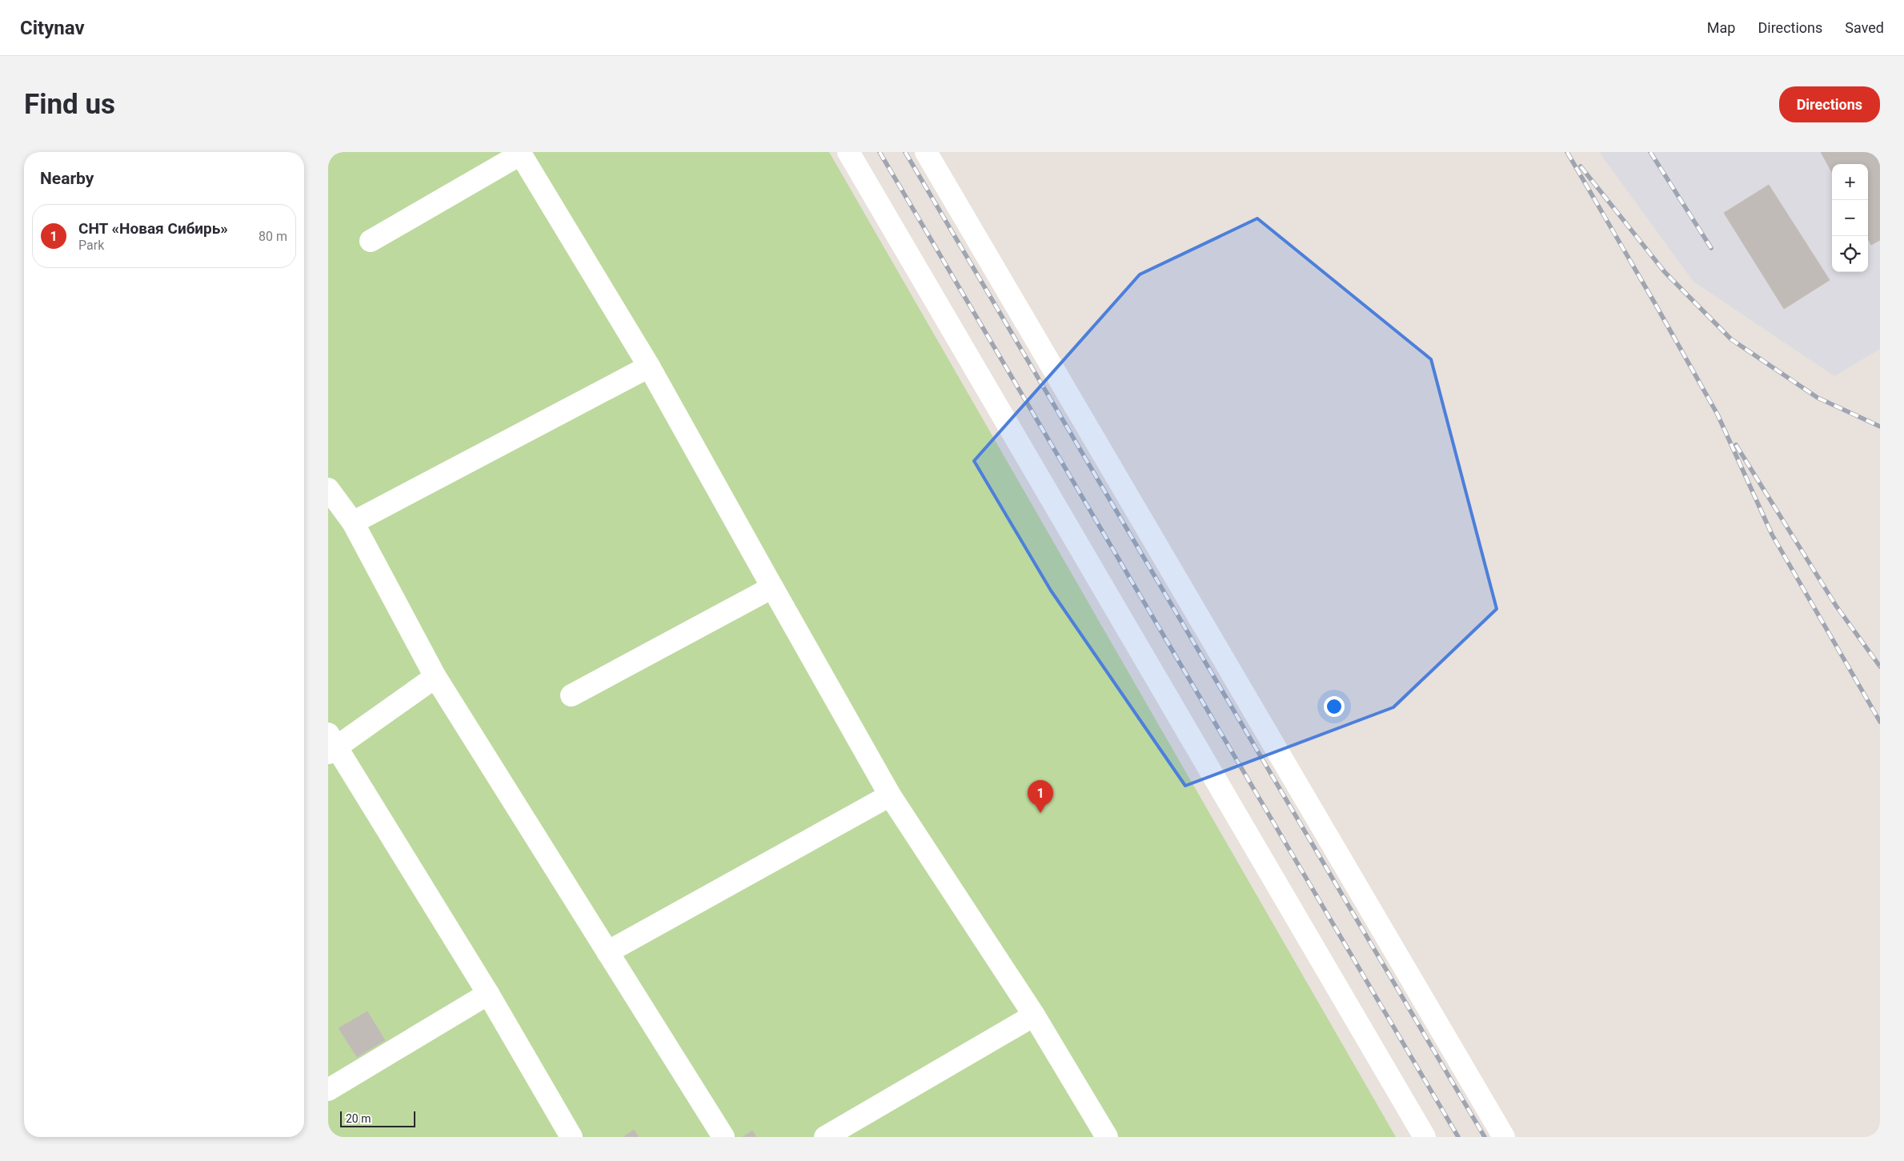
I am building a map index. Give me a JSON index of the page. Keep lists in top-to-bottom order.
{
  "scale_bar": "20 m",
  "page": {
    "header": "Citynav",
    "nav": ["Map", "Directions", "Saved"],
    "buttons": "Directions",
    "title": "Find us",
    "heading": "Nearby",
    "map_buttons": ["+", "−"],
    "list": [
      {
        "mark": "1",
        "name": "СНТ «Новая Сибирь»",
        "note": "Park",
        "value": "80 m"
      }
    ],
    "pins": "1",
    "scale": "20 m"
  }
}
